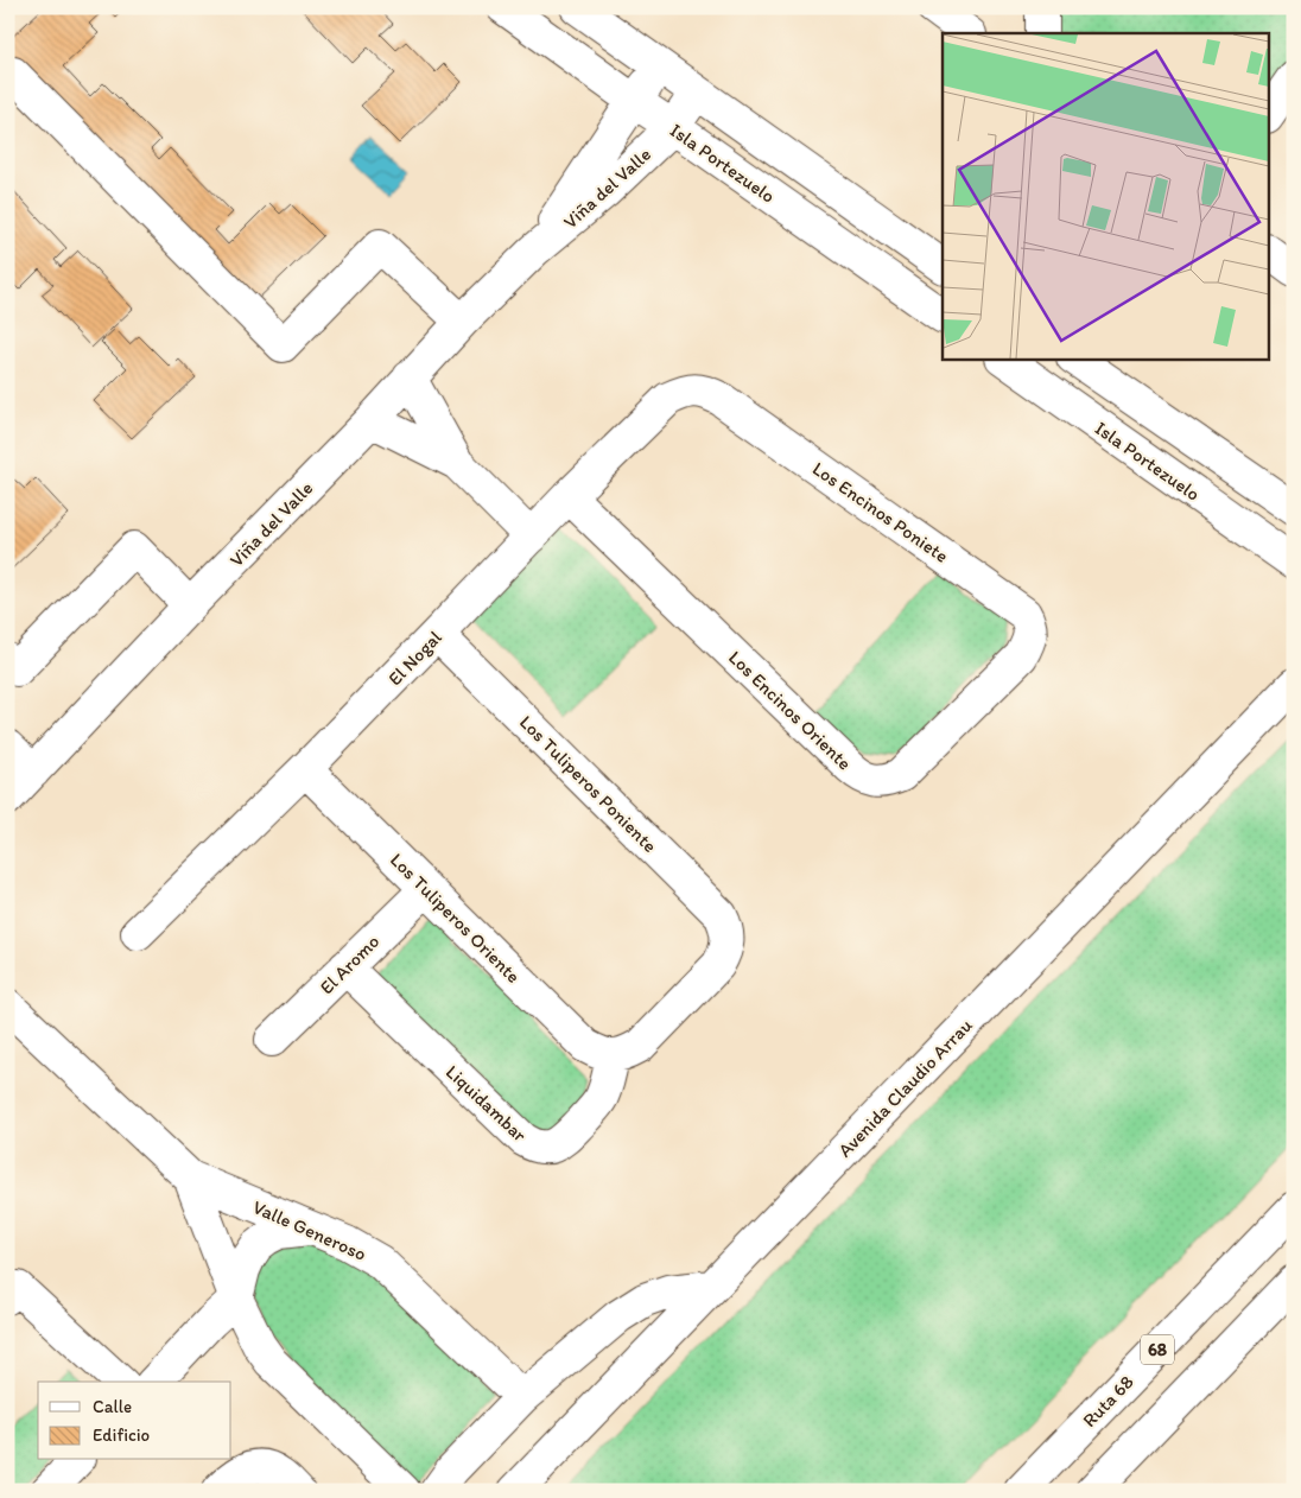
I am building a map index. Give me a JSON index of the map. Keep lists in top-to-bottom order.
{
  "streets": {
    "main road": [
      "Isla Portezuelo",
      "Viña del Valle",
      "Los Encinos Poniete",
      "El Nogal",
      "Los Encinos Oriente",
      "Los Tuliperos Poniente",
      "Los Tuliperos Oriente",
      "El Aromo",
      "Avenida Claudio Arrau",
      "Liquidambar",
      "Valle Generoso",
      "68",
      "Ruta 68"
    ]
  },
  "crossings": [
    ["Isla Portezuelo", "Viña del Valle"],
    ["Los Encinos Poniete", "El Nogal"],
    ["Los Encinos Poniete", "Los Encinos Oriente"],
    ["El Nogal", "Los Encinos Oriente"],
    ["El Nogal", "Los Tuliperos Poniente"],
    ["El Nogal", "Los Tuliperos Oriente"],
    ["Los Tuliperos Poniente", "Los Tuliperos Oriente"],
    ["Los Tuliperos Poniente", "Liquidambar"],
    ["Los Tuliperos Oriente", "El Aromo"],
    ["Los Tuliperos Oriente", "Liquidambar"],
    ["El Aromo", "Liquidambar"]
  ],
  "legend": ["Calle", "Edificio"]
}
